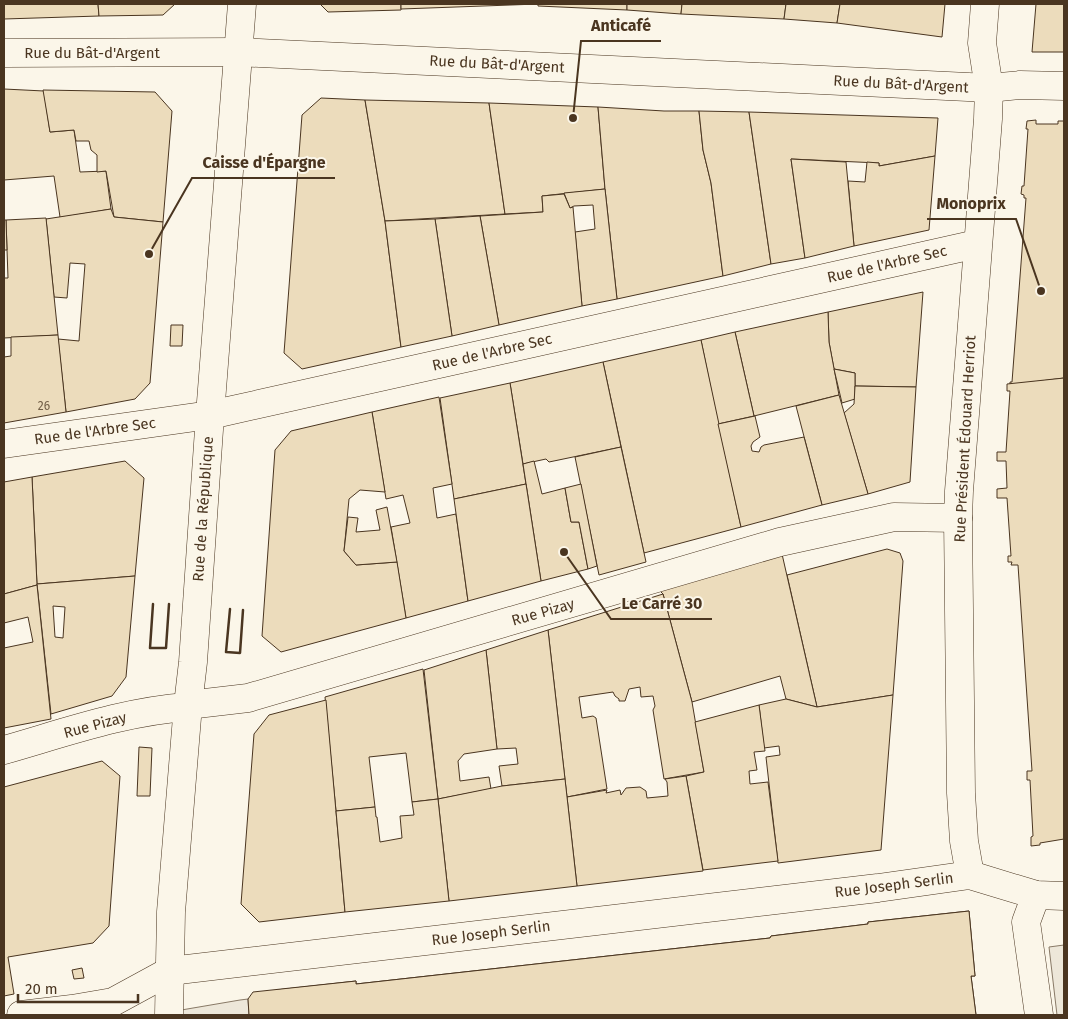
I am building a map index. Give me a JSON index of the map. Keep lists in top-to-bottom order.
{
  "streets": {
    "street": [
      "Rue du Bât-d'Argent",
      "Rue de l'Arbre Sec",
      "Rue Président Édouard Herriot",
      "Rue de la République",
      "Rue Pizay",
      "Rue Joseph Serlin"
    ]
  },
  "crossings": [
    ["Rue du Bât-d'Argent", "Rue Président Édouard Herriot"],
    ["Rue du Bât-d'Argent", "Rue de la République"],
    ["Rue de l'Arbre Sec", "Rue Président Édouard Herriot"],
    ["Rue de l'Arbre Sec", "Rue de la République"],
    ["Rue Président Édouard Herriot", "Rue Pizay"],
    ["Rue Président Édouard Herriot", "Rue Joseph Serlin"],
    ["Rue de la République", "Rue Pizay"],
    ["Rue de la République", "Rue Joseph Serlin"]
  ],
  "places": [
    "Anticafé",
    "Caisse d'Épargne",
    "Monoprix",
    "Le Carré 30"
  ],
  "house_numbers": ["26"],
  "scale_bar": "20 m"
}
